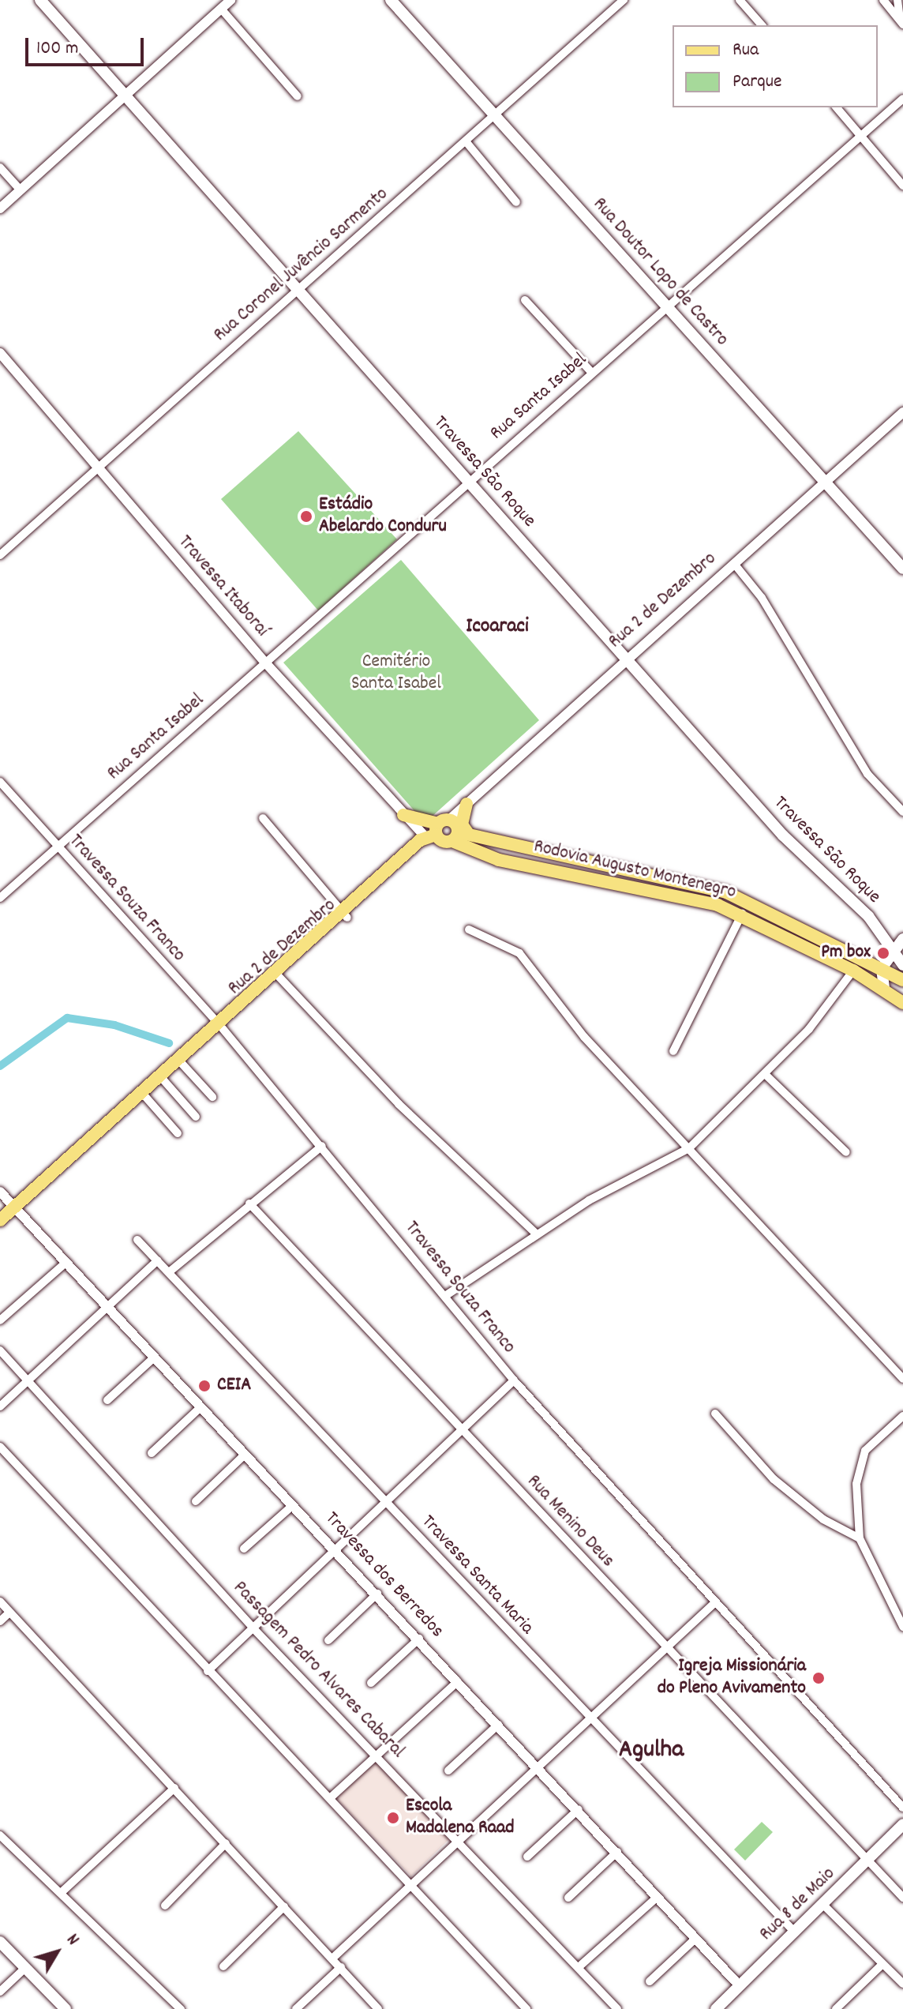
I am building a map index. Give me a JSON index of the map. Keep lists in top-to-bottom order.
{
  "streets": {
    "main road": [
      "Rua Doutor Lopo de Castro",
      "Travessa São Roque",
      "Rua 2 de Dezembro",
      "Rodovia Augusto Montenegro",
      "Rua 8 de Maio"
    ],
    "street": [
      "Rua Coronel Juvêncio Sarmento",
      "Rua Santa Isabel",
      "Travessa Itaboraí",
      "Travessa Souza Franco",
      "Rua Menino Deus",
      "Travessa dos Berredos",
      "Travessa Santa Maria",
      "Passagem Pedro Alvares Cabaral"
    ]
  },
  "crossings": [
    ["Rua Coronel Juvêncio Sarmento", "Rua Doutor Lopo de Castro"],
    ["Rua Coronel Juvêncio Sarmento", "Travessa São Roque"],
    ["Rua Coronel Juvêncio Sarmento", "Travessa Itaboraí"],
    ["Rua Doutor Lopo de Castro", "Rua Santa Isabel"],
    ["Rua Doutor Lopo de Castro", "Rua 2 de Dezembro"],
    ["Rua Santa Isabel", "Travessa São Roque"],
    ["Rua Santa Isabel", "Travessa Itaboraí"],
    ["Rua Santa Isabel", "Travessa Souza Franco"],
    ["Travessa São Roque", "Rua 2 de Dezembro"],
    ["Rua 2 de Dezembro", "Travessa Souza Franco"],
    ["Rua 2 de Dezembro", "Travessa dos Berredos"],
    ["Rua Menino Deus", "Rua 8 de Maio"],
    ["Travessa dos Berredos", "Rua 8 de Maio"],
    ["Travessa Santa Maria", "Rua 8 de Maio"]
  ],
  "districts": ["Icoaraci", "Agulha"],
  "parks": ["Cemitério Santa Isabel"],
  "places": [
    "Estádio Abelardo Conduru",
    "Pm box",
    "CEIA",
    "Igreja Missionária do Pleno Avivamento",
    "Escola Madalena Raad"
  ],
  "legend": ["Rua", "Parque"],
  "scale_bar": "100 m",
  "north": "top right"
}
